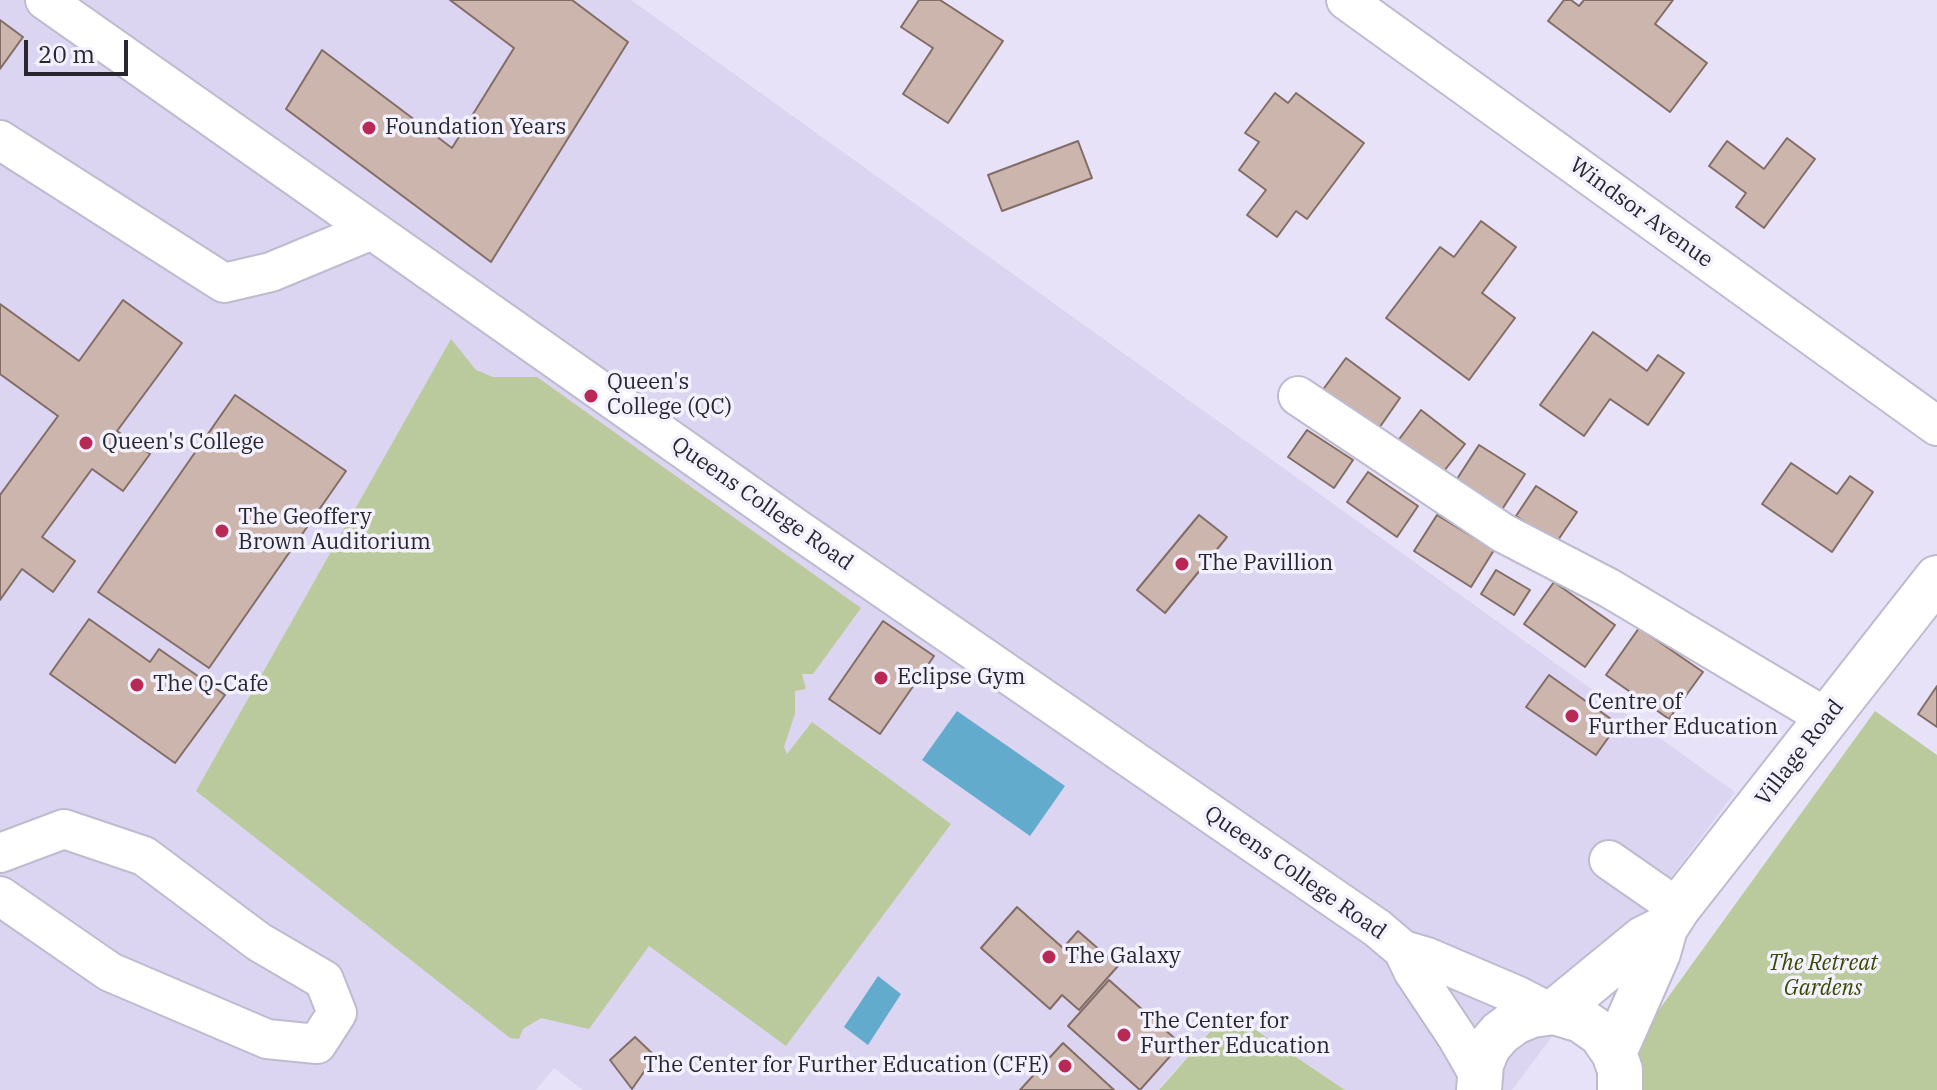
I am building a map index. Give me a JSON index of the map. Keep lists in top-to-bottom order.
{
  "streets": {
    "main road": ["Village Road"],
    "street": ["Windsor Avenue", "Queens College Road"]
  },
  "crossings": [
    ["Queens College Road", "Village Road"]
  ],
  "parks": ["The Retreat Gardens"],
  "places": [
    "Foundation Years",
    "Queen's College (QC)",
    "Queen's College",
    "The Geoffery Brown Auditorium",
    "The Pavillion",
    "Eclipse Gym",
    "The Q-Cafe",
    "Centre of Further Education",
    "The Galaxy",
    "The Center for Further Education",
    "The Center for Further Education (CFE)"
  ],
  "scale_bar": "20 m"
}
